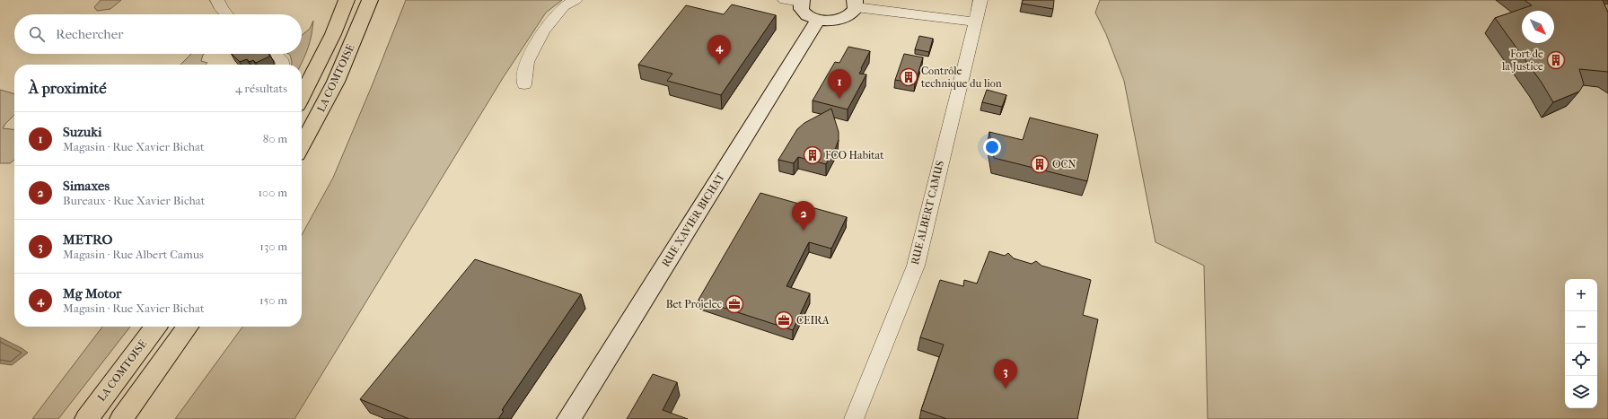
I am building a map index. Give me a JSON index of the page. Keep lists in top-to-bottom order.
{
  "streets": {
    "highway": ["LA COMTOISE"],
    "main road": ["RUE XAVIER BICHAT"],
    "street": ["RUE ALBERT CAMUS"]
  },
  "places": {
    "building": [
      "Fort de la Justice",
      "Contrôle technique du lion",
      "FCO Habitat",
      "OCN"
    ],
    "office": ["Bet Projelec", "CEIRA"]
  },
  "north": "bottom right",
  "page": {
    "search": "Rechercher",
    "pins": [
      "4",
      "1",
      "2",
      "3"
    ],
    "heading": ["À proximité", "4 résultats"],
    "list": [
      {
        "mark": "1",
        "name": "Suzuki",
        "note": "Magasin · Rue Xavier Bichat",
        "value": "80 m"
      },
      {
        "mark": "2",
        "name": "Simaxes",
        "note": "Bureaux · Rue Xavier Bichat",
        "value": "100 m"
      },
      {
        "mark": "3",
        "name": "METRO",
        "note": "Magasin · Rue Albert Camus",
        "value": "130 m"
      },
      {
        "mark": "4",
        "name": "Mg Motor",
        "note": "Magasin · Rue Xavier Bichat",
        "value": "150 m"
      }
    ],
    "map_buttons": ["+", "−"]
  }
}
